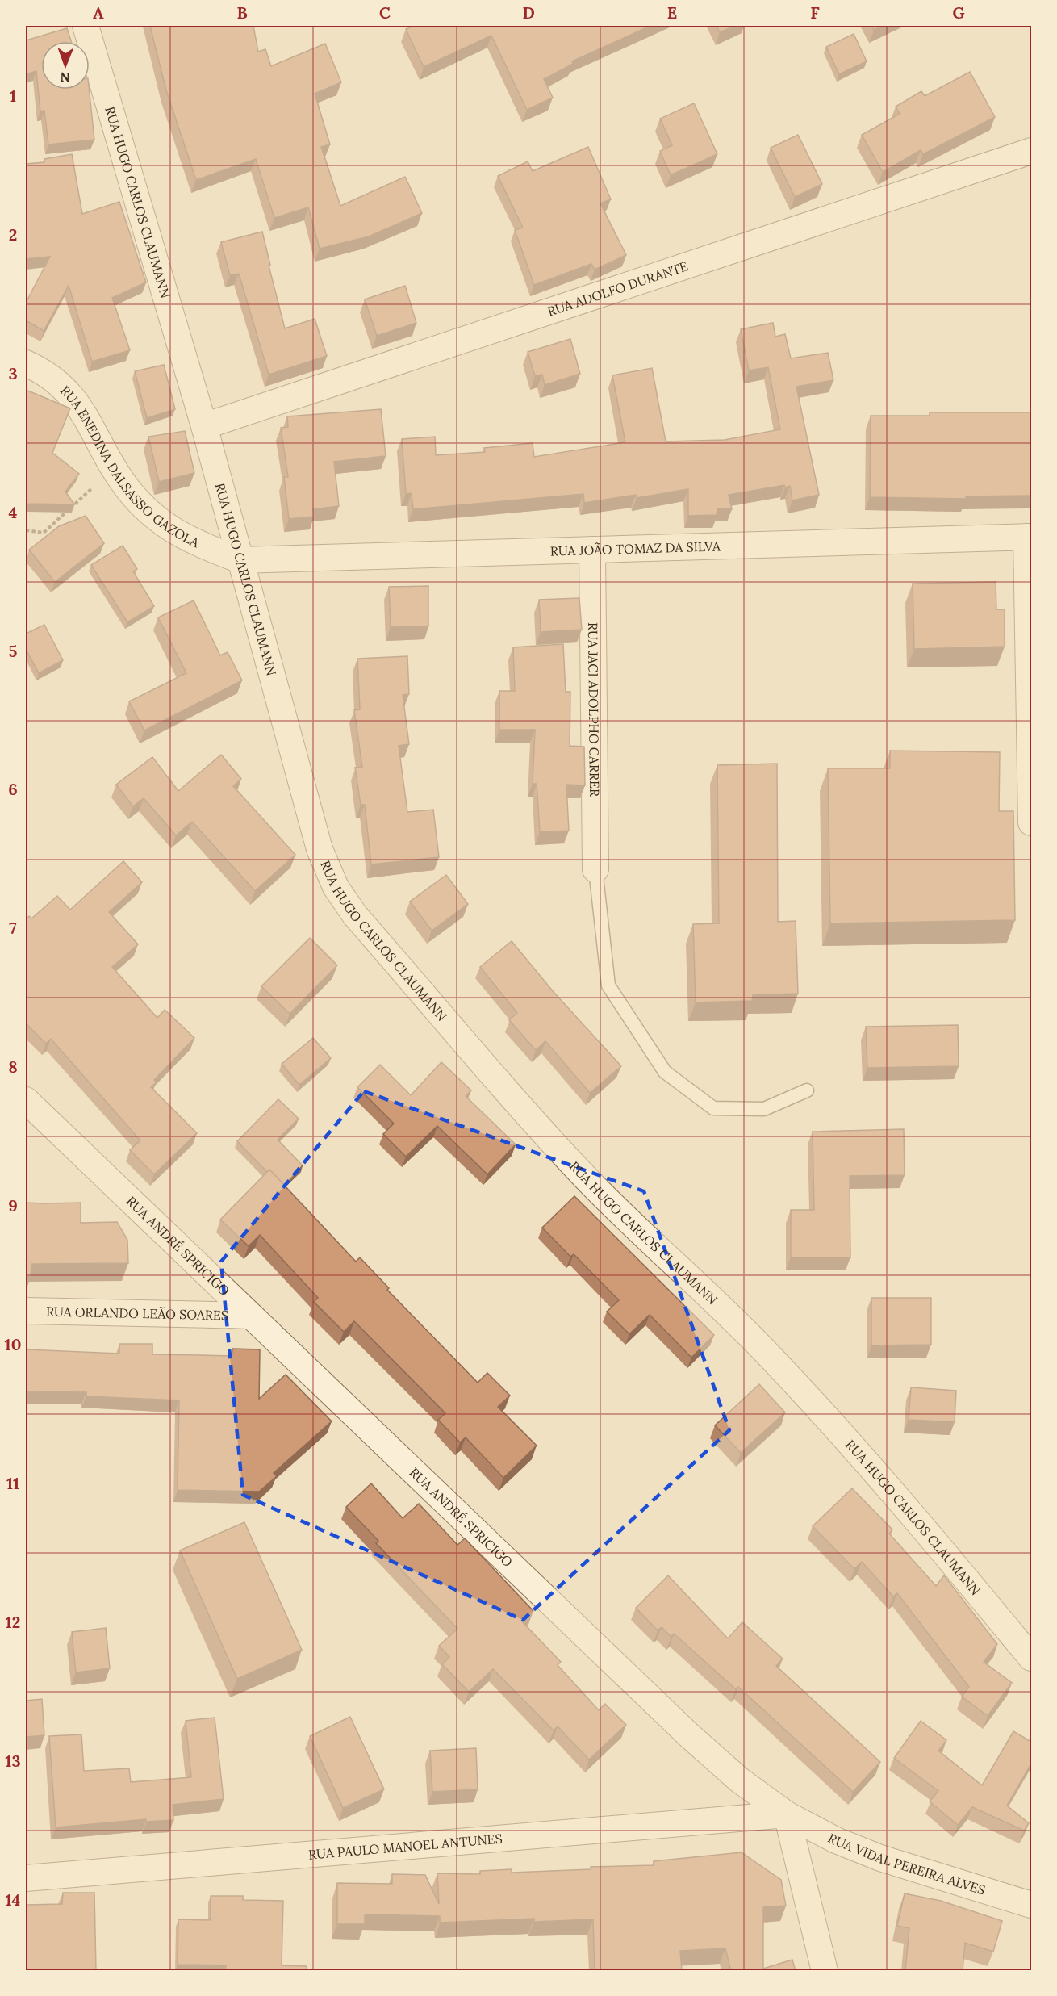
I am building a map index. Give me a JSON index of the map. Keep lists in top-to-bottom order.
{
  "streets": {
    "street": [
      "RUA HUGO CARLOS CLAUMANN",
      "RUA ADOLFO DURANTE",
      "RUA ENEDINA DALSASSO GAZOLA",
      "RUA JOÃO TOMAZ DA SILVA",
      "RUA JACI ADOLPHO CARRER",
      "RUA ANDRÉ SPRICIGO",
      "RUA ORLANDO LEÃO SOARES",
      "RUA PAULO MANOEL ANTUNES",
      "RUA VIDAL PEREIRA ALVES"
    ]
  },
  "crossings": [
    ["RUA HUGO CARLOS CLAUMANN", "RUA ADOLFO DURANTE"],
    ["RUA HUGO CARLOS CLAUMANN", "RUA ENEDINA DALSASSO GAZOLA"],
    ["RUA HUGO CARLOS CLAUMANN", "RUA JOÃO TOMAZ DA SILVA"],
    ["RUA ENEDINA DALSASSO GAZOLA", "RUA JOÃO TOMAZ DA SILVA"],
    ["RUA JOÃO TOMAZ DA SILVA", "RUA JACI ADOLPHO CARRER"],
    ["RUA ANDRÉ SPRICIGO", "RUA ORLANDO LEÃO SOARES"],
    ["RUA ANDRÉ SPRICIGO", "RUA PAULO MANOEL ANTUNES"],
    ["RUA ANDRÉ SPRICIGO", "RUA VIDAL PEREIRA ALVES"],
    ["RUA PAULO MANOEL ANTUNES", "RUA VIDAL PEREIRA ALVES"]
  ],
  "north": "bottom",
  "grid": {
    "columns": [
      "A",
      "B",
      "C",
      "D",
      "E",
      "F",
      "G"
    ],
    "rows": [
      "1",
      "2",
      "3",
      "4",
      "5",
      "6",
      "7",
      "8",
      "9",
      "10",
      "11",
      "12",
      "13",
      "14"
    ]
  }
}
